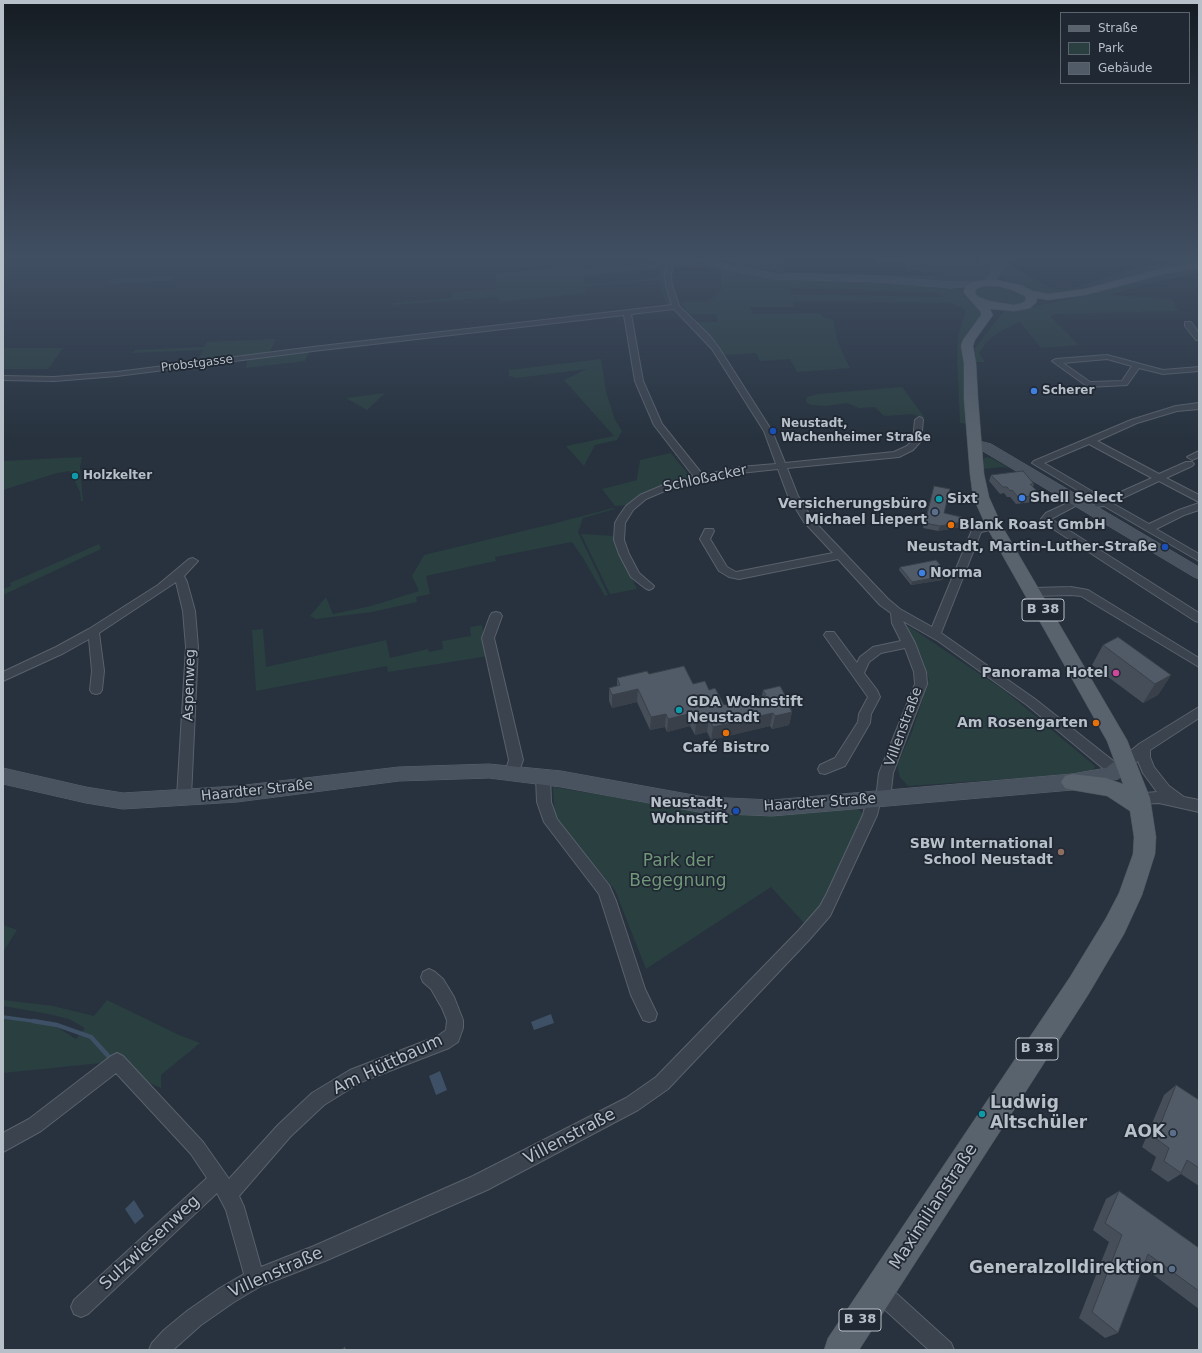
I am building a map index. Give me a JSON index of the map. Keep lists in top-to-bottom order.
{
  "streets": {
    "main road": ["B 38", "Maximilianstraße"],
    "street": [
      "Probstgasse",
      "Schloßacker",
      "Aspenweg",
      "Villenstraße",
      "Haardter Straße",
      "Am Hüttbaum",
      "Sulzwiesenweg"
    ]
  },
  "crossings": [
    ["B 38", "Haardter Straße"],
    ["B 38", "Maximilianstraße"],
    ["Aspenweg", "Haardter Straße"],
    ["Villenstraße", "Haardter Straße"],
    ["Haardter Straße", "Maximilianstraße"],
    ["Am Hüttbaum", "Sulzwiesenweg"]
  ],
  "parks": ["Park der Begegnung"],
  "places": [
    "Scherer",
    "Neustadt, Wachenheimer Straße",
    "Holzkelter",
    "Shell Select",
    "Sixt",
    "Versicherungsbüro Michael Liepert",
    "Blank Roast GmbH",
    "Neustadt, Martin-Luther-Straße",
    "Norma",
    "Panorama Hotel",
    "GDA Wohnstift Neustadt",
    "Am Rosengarten",
    "Café Bistro",
    "Neustadt, Wohnstift",
    "SBW International School Neustadt",
    "Ludwig Altschüler",
    "AOK",
    "Generalzolldirektion"
  ],
  "legend": ["Straße", "Park", "Gebäude"]
}
